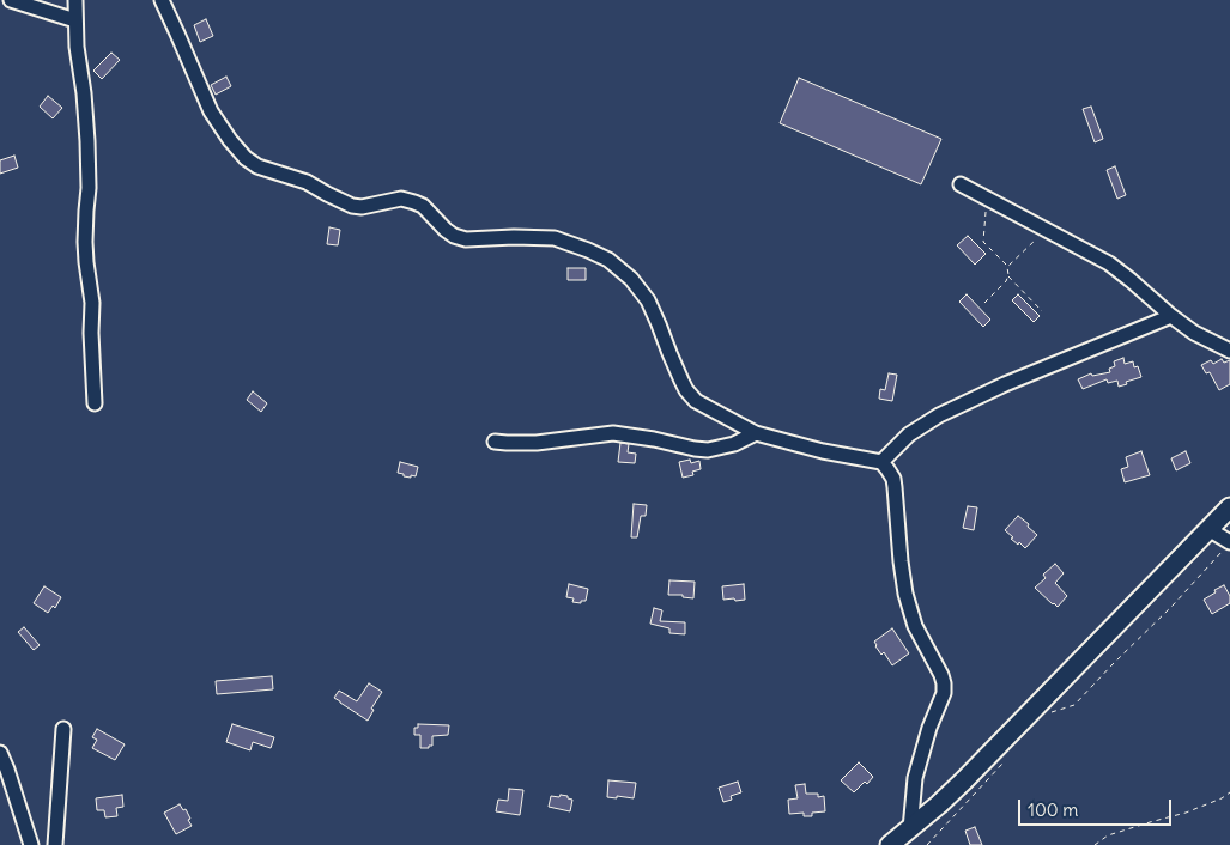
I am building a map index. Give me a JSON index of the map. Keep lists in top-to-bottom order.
{
  "scale_bar": "100 m"
}
